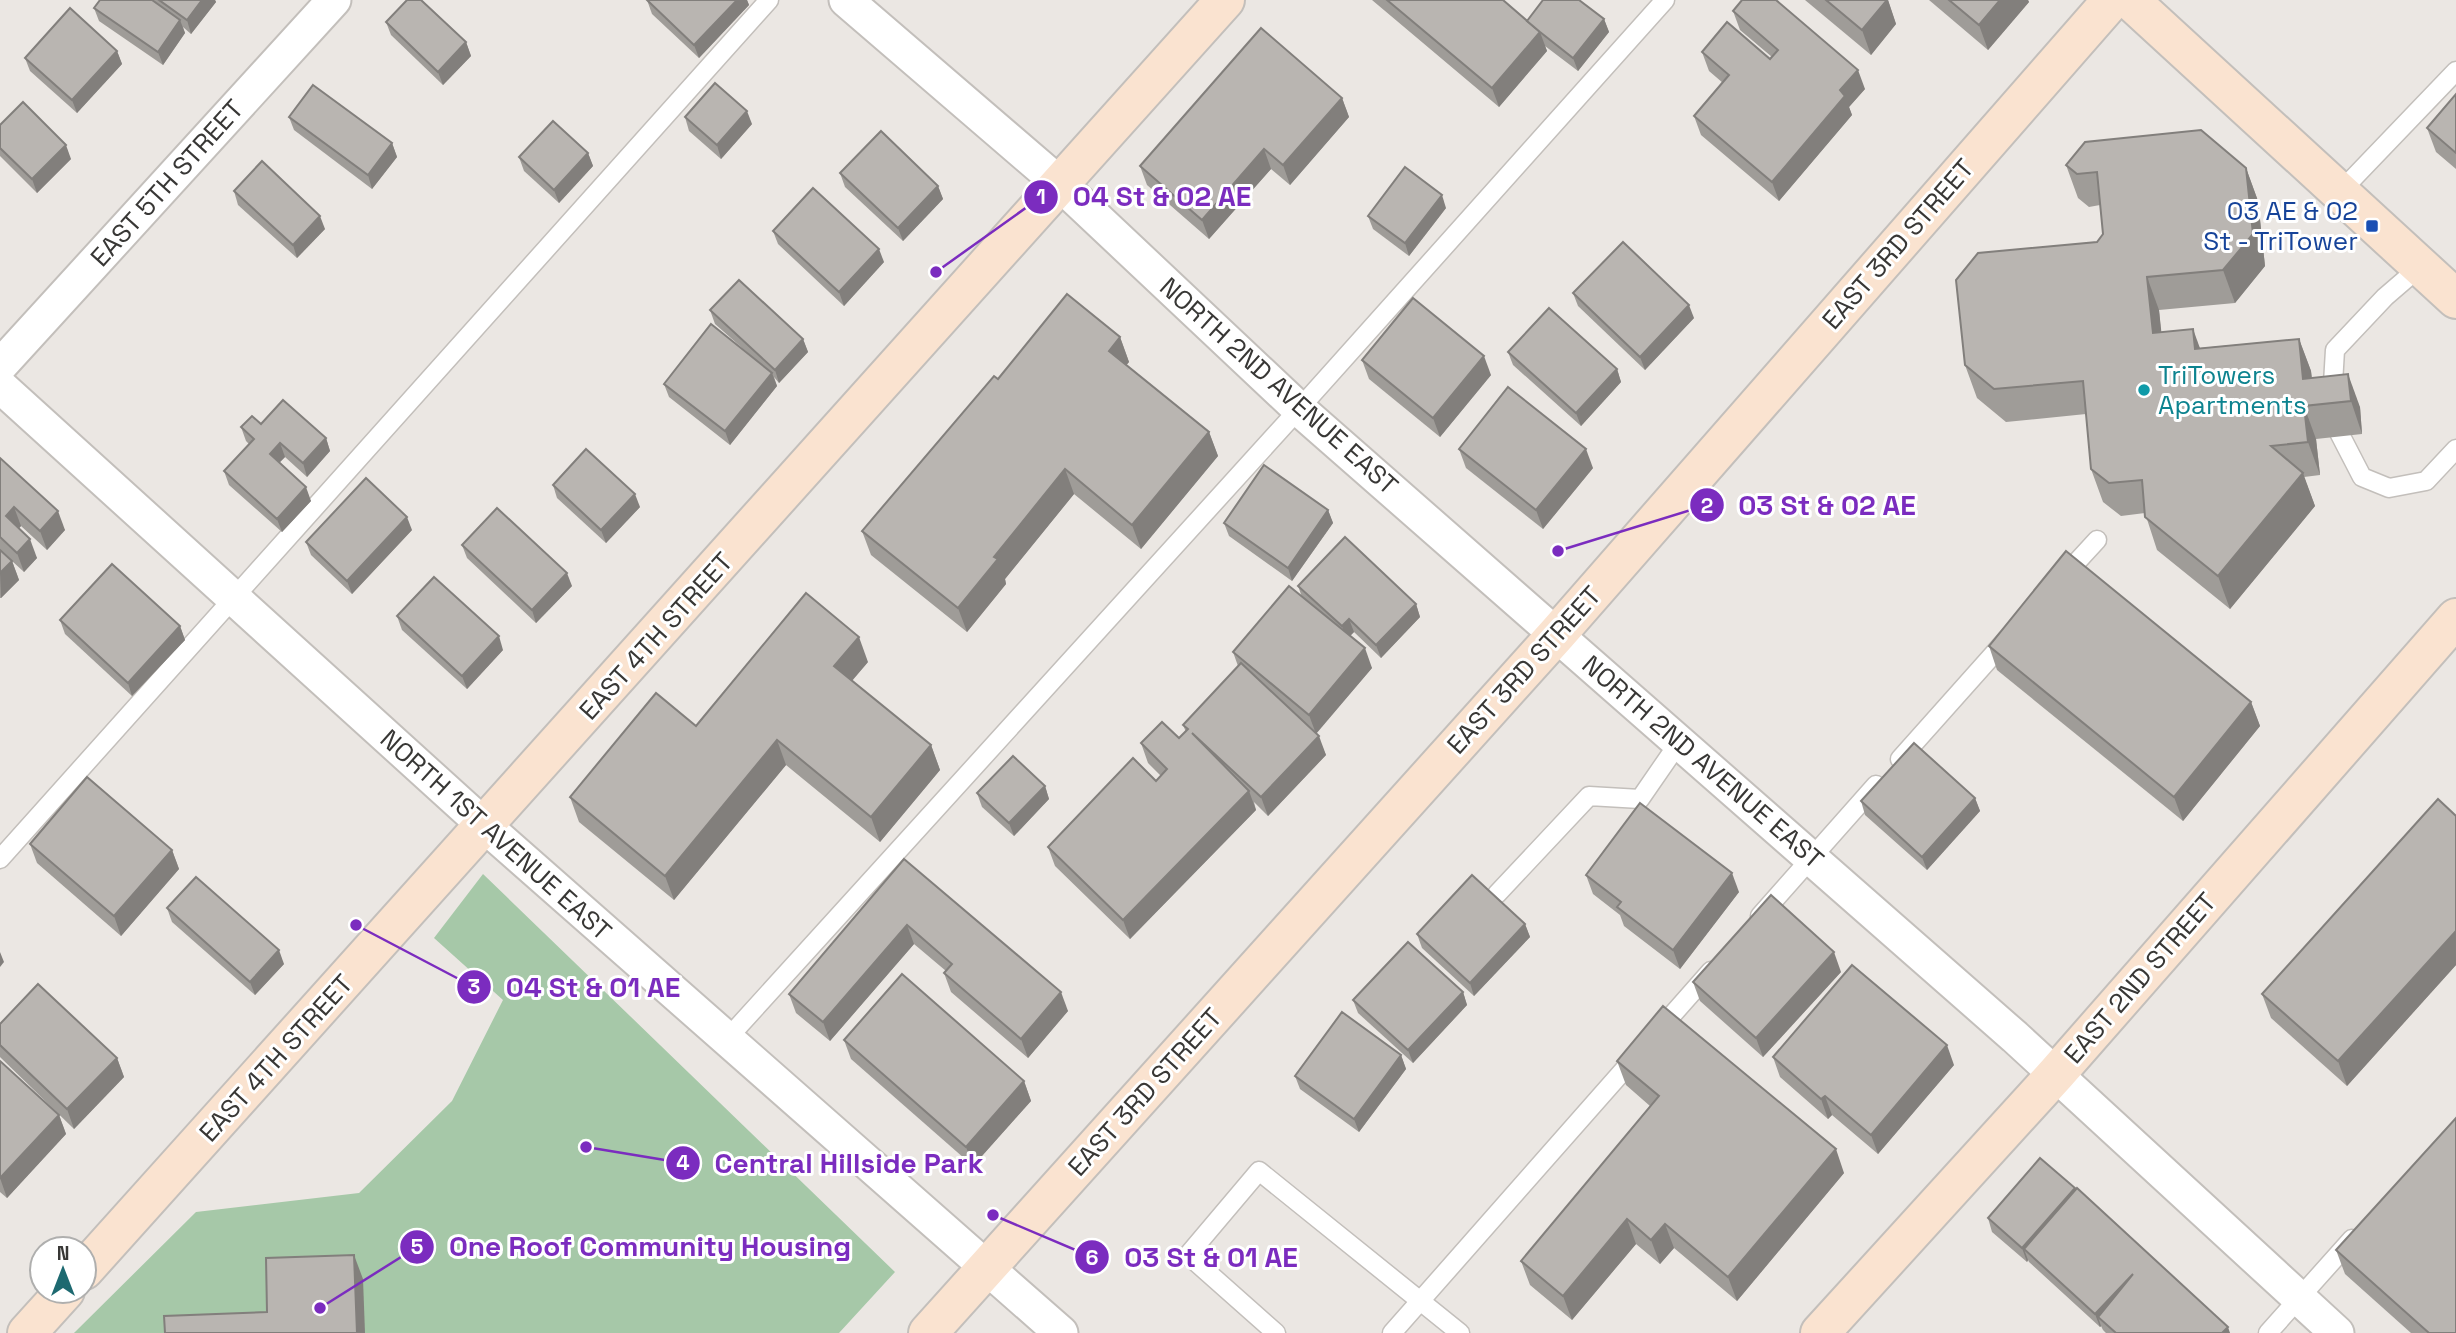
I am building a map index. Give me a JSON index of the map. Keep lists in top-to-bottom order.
{
  "streets": {
    "street": [
      "EAST 5TH STREET",
      "EAST 3RD STREET",
      "NORTH 2ND AVENUE EAST",
      "EAST 4TH STREET",
      "NORTH 1ST AVENUE EAST",
      "EAST 2ND STREET"
    ]
  },
  "crossings": [
    ["EAST 3RD STREET", "NORTH 2ND AVENUE EAST"],
    ["EAST 3RD STREET", "NORTH 1ST AVENUE EAST"],
    ["NORTH 2ND AVENUE EAST", "EAST 4TH STREET"],
    ["NORTH 2ND AVENUE EAST", "EAST 2ND STREET"],
    ["EAST 4TH STREET", "NORTH 1ST AVENUE EAST"]
  ],
  "places": {
    "transit": ["03 AE & 02 St - TriTower"],
    "other": [
      "04 St & 02 AE",
      "TriTowers Apartments",
      "03 St & 02 AE",
      "04 St & 01 AE",
      "Central Hillside Park",
      "03 St & 01 AE",
      "One Roof Community Housing"
    ]
  },
  "north": "top"
}
